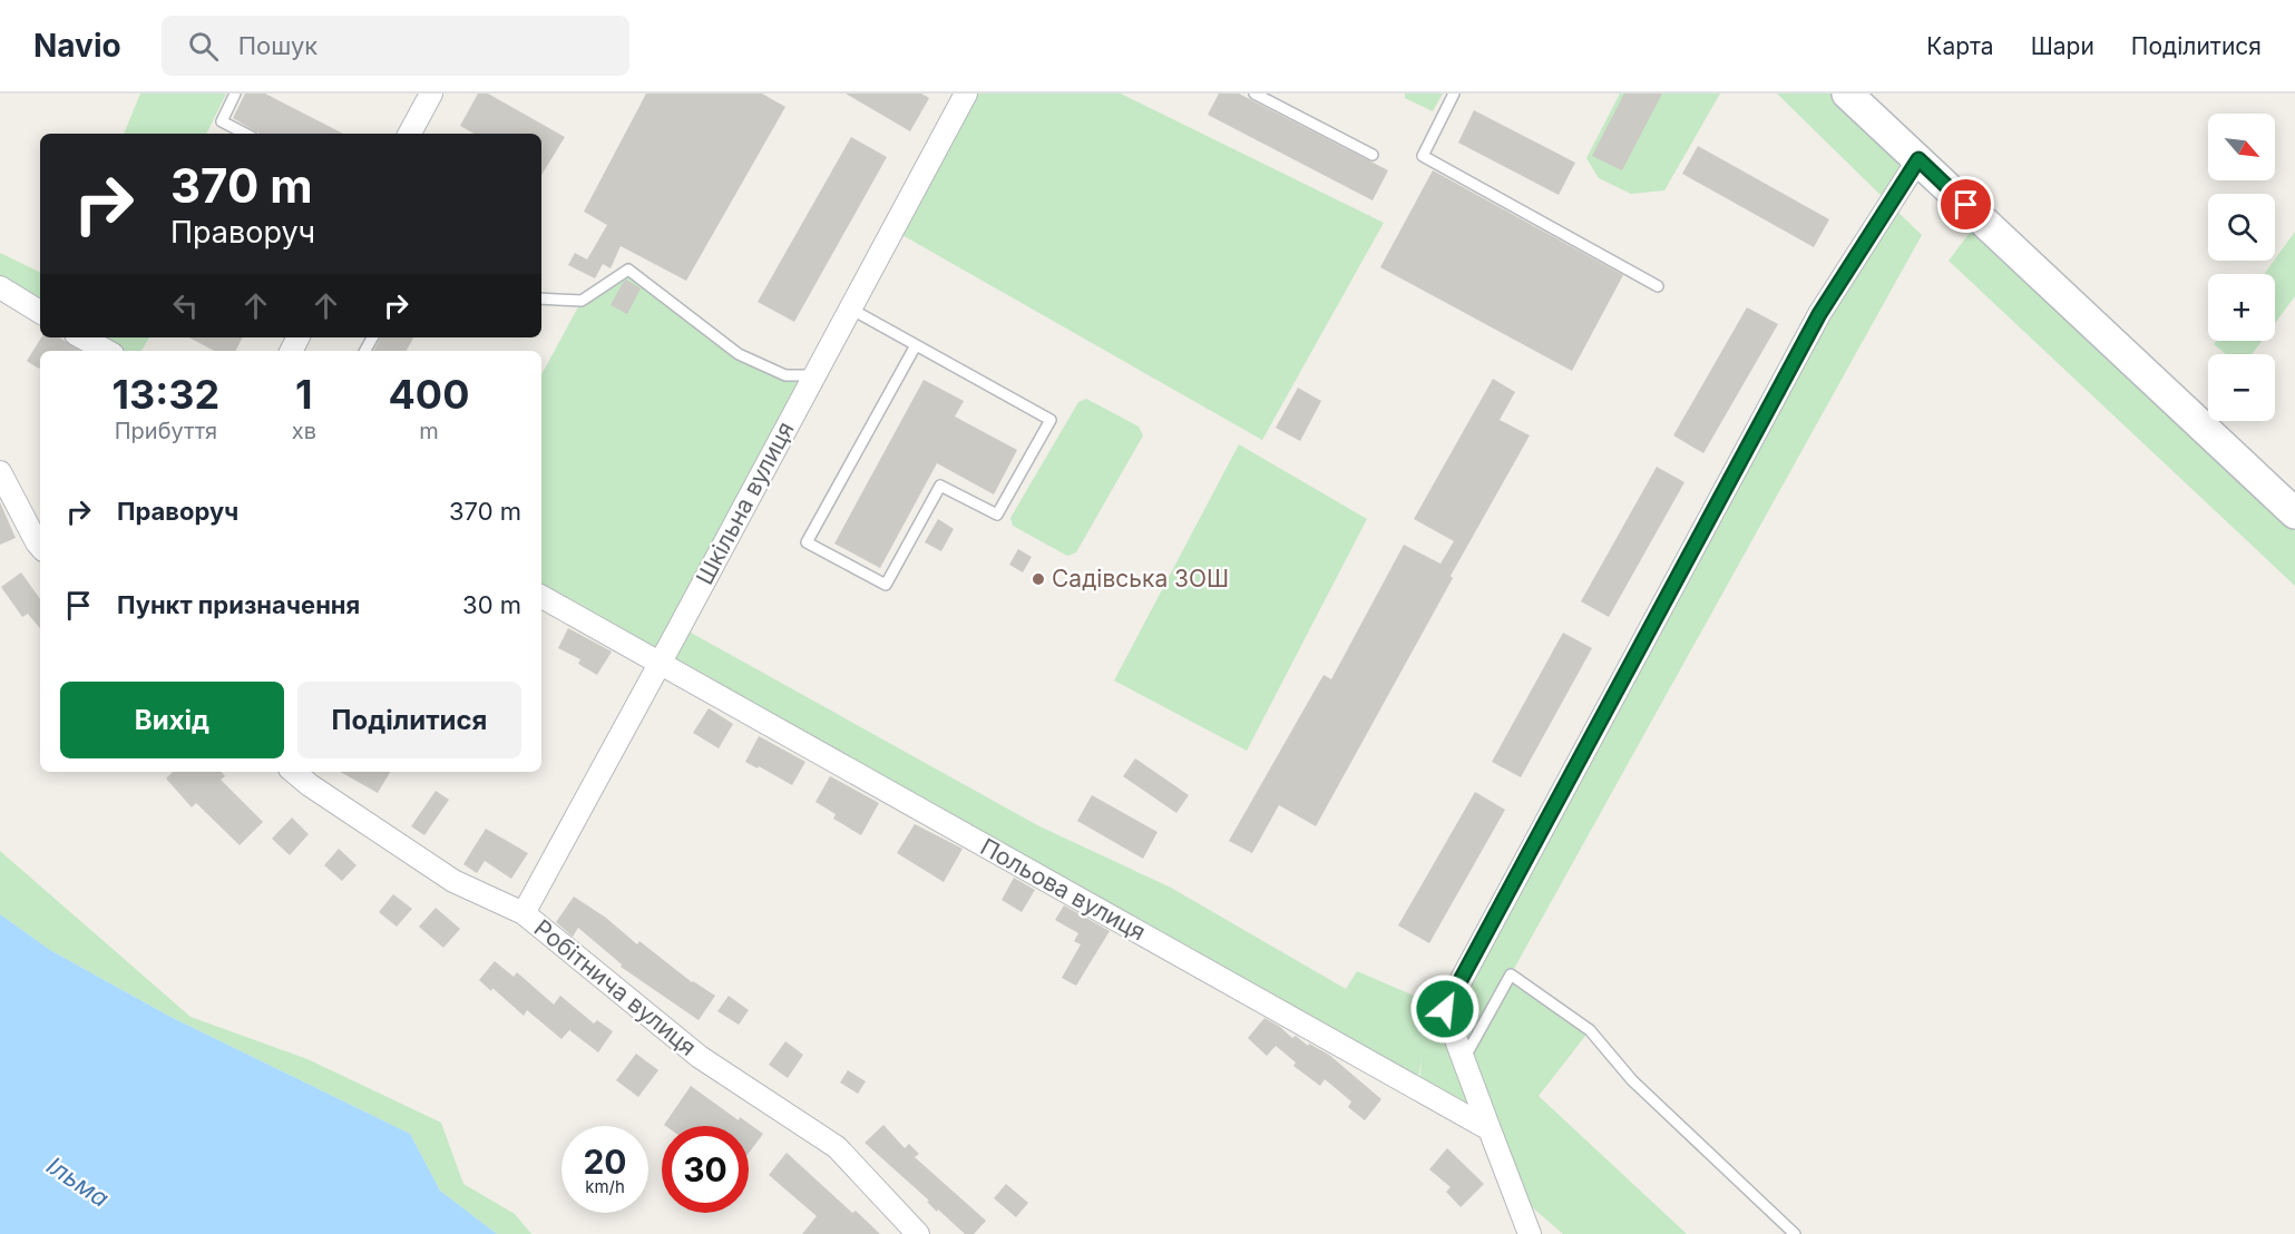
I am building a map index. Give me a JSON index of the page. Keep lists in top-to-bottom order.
{
  "streets": {
    "street": ["Шкільна вулиця", "Польова вулиця", "Робітнича вулиця"]
  },
  "crossings": [
    ["Шкільна вулиця", "Польова вулиця"],
    ["Шкільна вулиця", "Робітнича вулиця"]
  ],
  "water": ["Ільма"],
  "places": ["Садівська ЗОШ"],
  "north": "bottom right",
  "page": {
    "header": "Navio",
    "search": "Пошук",
    "nav": ["Карта", "Шари", "Поділитися"],
    "map_buttons": ["+", "−"],
    "turn": ["370 m", "Праворуч"],
    "eta": [
      "13:32",
      "Прибуття",
      "1",
      "хв",
      "400",
      "m"
    ],
    "list": [
      {
        "name": "Праворуч",
        "value": "370 m"
      },
      {
        "name": "Пункт призначення",
        "value": "30 m"
      }
    ],
    "buttons": ["Вихід", "Поділитися"],
    "speed": "20 km/h",
    "limit": "30"
  }
}
